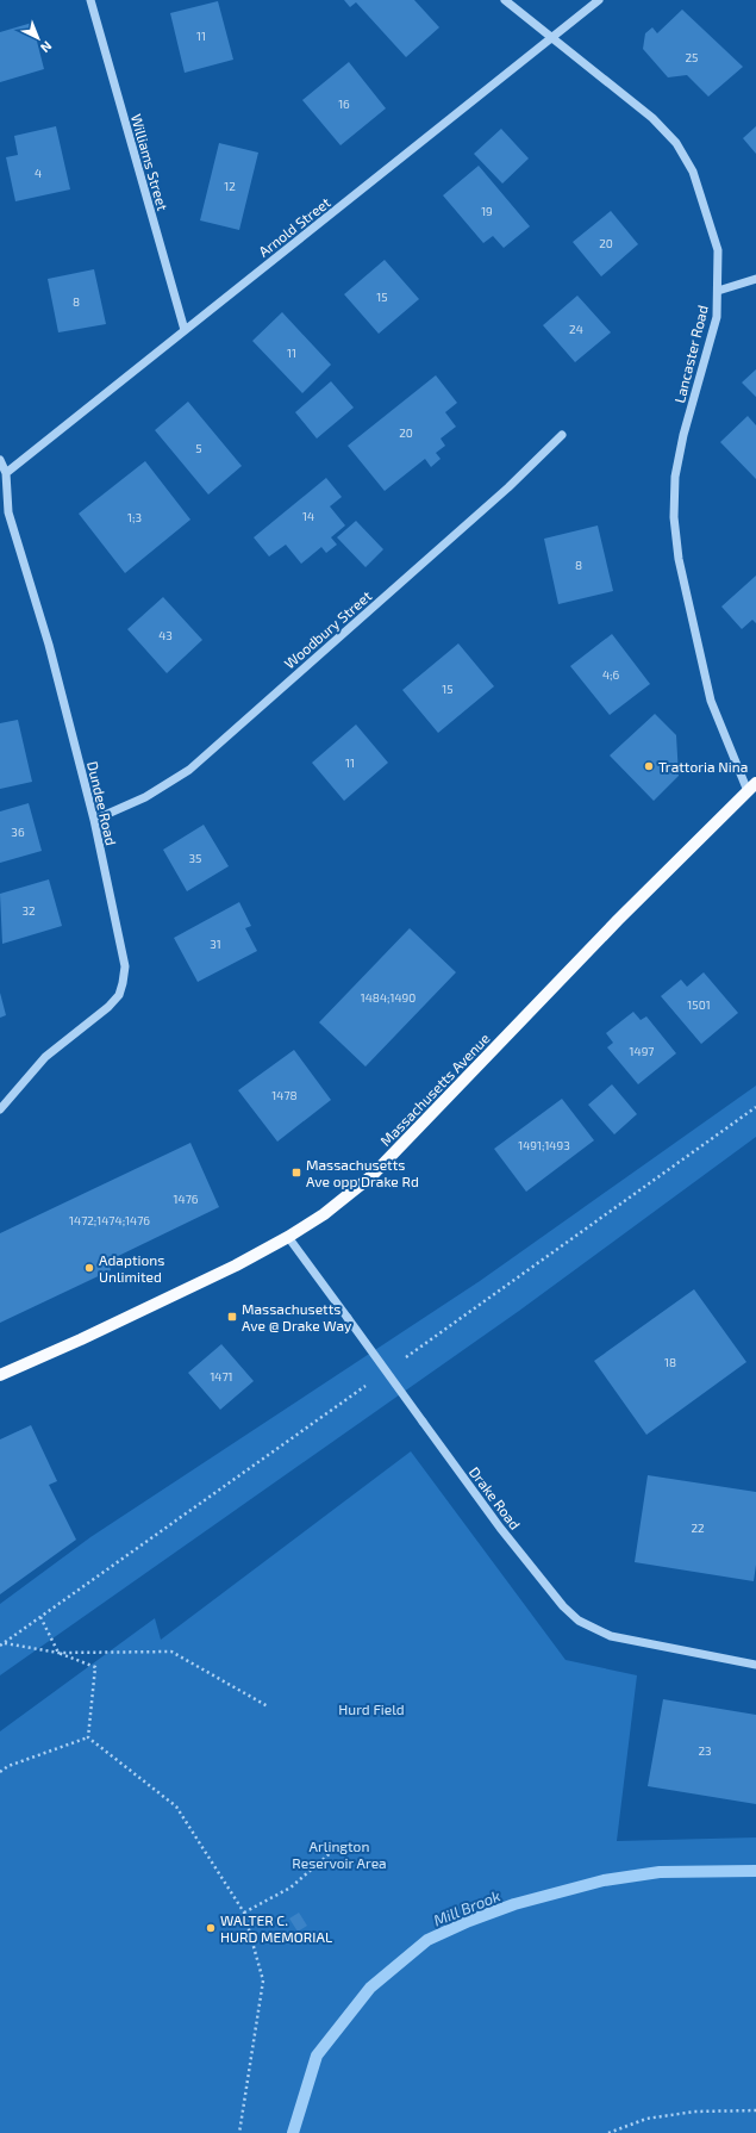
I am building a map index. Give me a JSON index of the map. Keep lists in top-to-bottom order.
{
  "streets": {
    "main road": ["Massachusetts Avenue"],
    "street": [
      "Williams Street",
      "Arnold Street",
      "Lancaster Road",
      "Woodbury Street",
      "Dundee Road",
      "Drake Road"
    ]
  },
  "crossings": [
    ["Williams Street", "Arnold Street"],
    ["Arnold Street", "Lancaster Road"],
    ["Arnold Street", "Dundee Road"],
    ["Lancaster Road", "Massachusetts Avenue"],
    ["Woodbury Street", "Dundee Road"],
    ["Massachusetts Avenue", "Drake Road"]
  ],
  "water": ["Mill Brook"],
  "parks": ["Hurd Field", "Arlington Reservoir Area"],
  "places": {
    "other": ["Trattoria Nina", "Adaptions Unlimited", "WALTER C. HURD MEMORIAL"],
    "transit": ["Massachusetts Ave opp Drake Rd", "Massachusetts Ave @ Drake Way"]
  },
  "house_numbers": [
    "11",
    "25",
    "16",
    "4",
    "12",
    "19",
    "20",
    "15",
    "8",
    "24",
    "11",
    "20",
    "5",
    "14",
    "1;3",
    "8",
    "43",
    "4;6",
    "15",
    "11",
    "36",
    "35",
    "32",
    "31",
    "1484;1490",
    "1501",
    "1497",
    "1478",
    "1491;1493",
    "1476",
    "1472;1474;1476",
    "18",
    "1471",
    "22",
    "23"
  ],
  "north": "bottom right"
}
